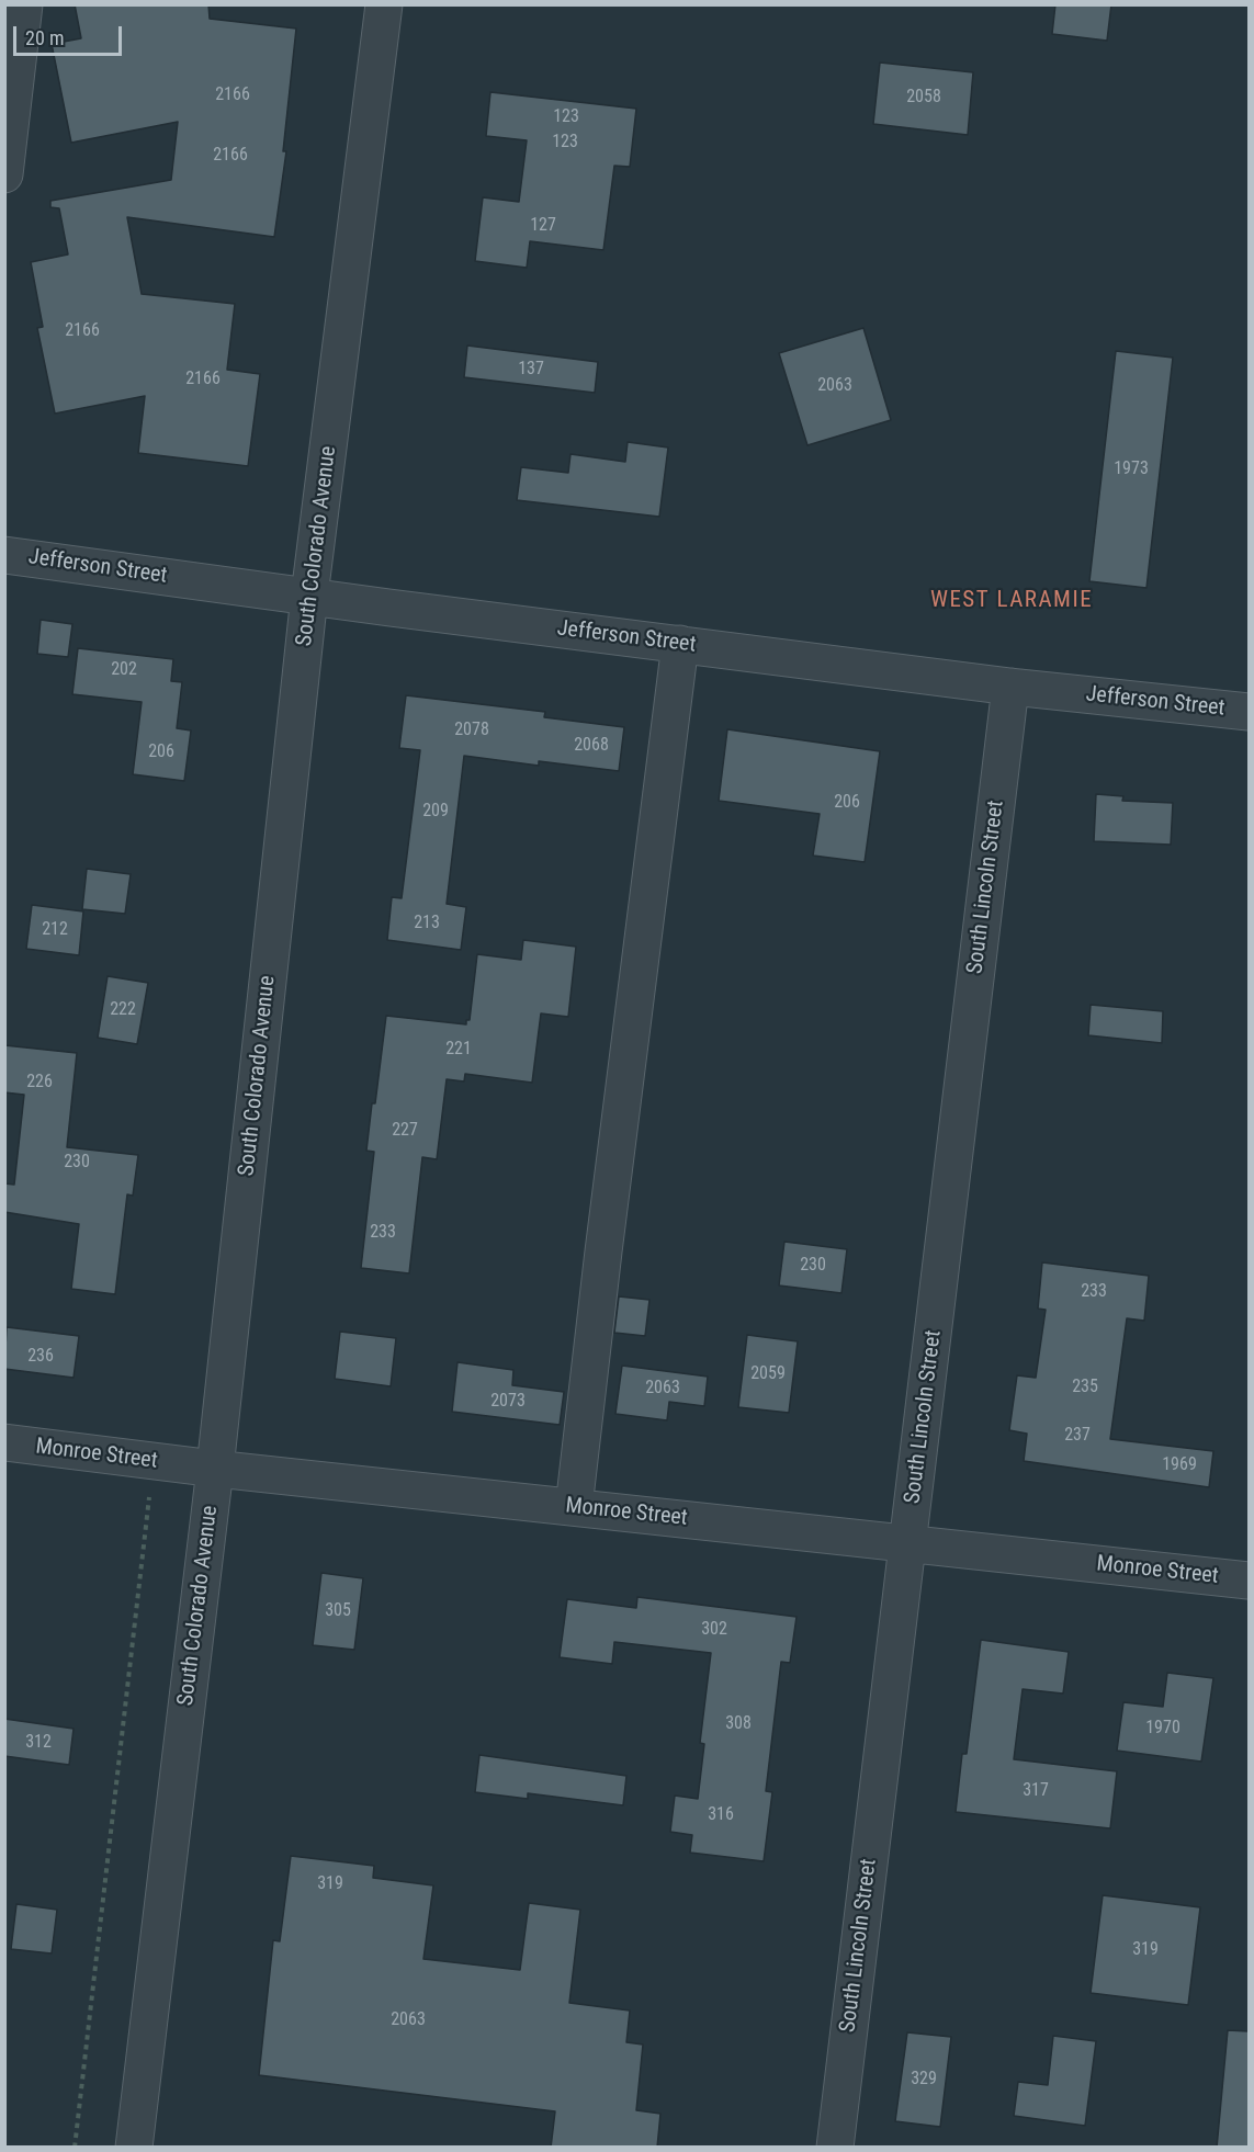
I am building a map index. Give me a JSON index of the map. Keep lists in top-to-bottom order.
{
  "streets": {
    "street": [
      "South Colorado Avenue",
      "Jefferson Street",
      "South Lincoln Street",
      "Monroe Street"
    ]
  },
  "crossings": [
    ["South Colorado Avenue", "Jefferson Street"],
    ["South Colorado Avenue", "Monroe Street"],
    ["Jefferson Street", "South Lincoln Street"],
    ["South Lincoln Street", "Monroe Street"]
  ],
  "districts": ["WEST LARAMIE"],
  "house_numbers": [
    "2166",
    "2058",
    "123",
    "123",
    "2166",
    "127",
    "2166",
    "137",
    "2166",
    "2063",
    "1973",
    "202",
    "2078",
    "2068",
    "206",
    "206",
    "209",
    "213",
    "212",
    "222",
    "221",
    "226",
    "227",
    "230",
    "233",
    "230",
    "233",
    "236",
    "2059",
    "235",
    "2063",
    "2073",
    "237",
    "1969",
    "305",
    "302",
    "308",
    "1970",
    "312",
    "317",
    "316",
    "319",
    "319",
    "2063",
    "329"
  ],
  "scale_bar": "20 m"
}
